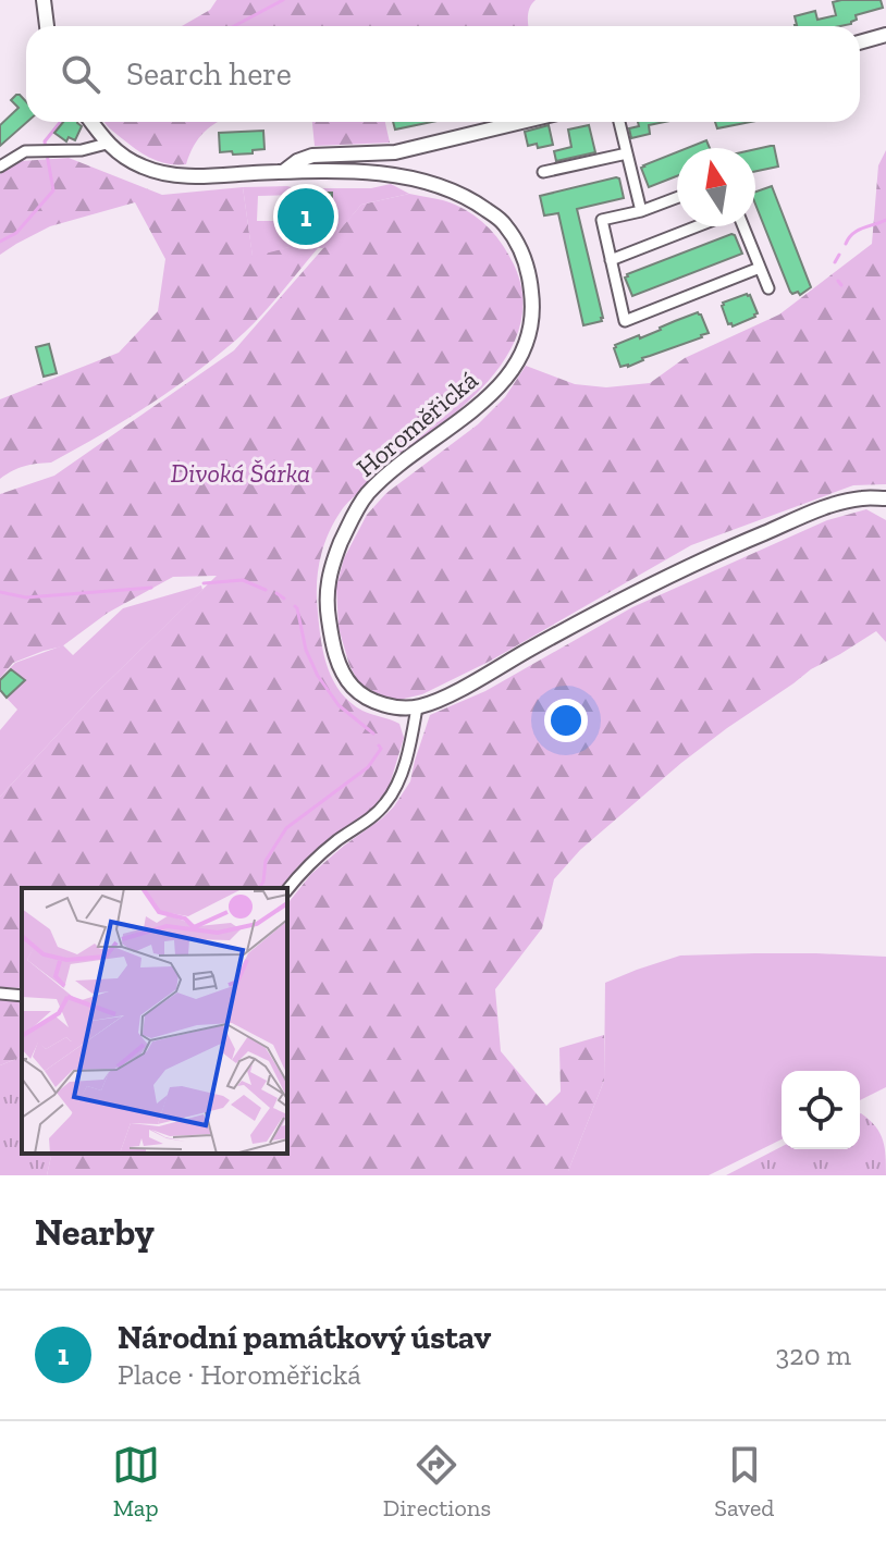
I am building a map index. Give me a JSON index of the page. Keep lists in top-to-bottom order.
{
  "streets": {
    "main road": ["Horoměřická"]
  },
  "parks": ["Divoká Šárka"],
  "north": "top",
  "page": {
    "search": "Search here",
    "pins": "1",
    "heading": "Nearby",
    "list": [
      {
        "mark": "1",
        "name": "Národní památkový ústav",
        "note": "Place · Horoměřická",
        "value": "320 m"
      }
    ],
    "nav": ["Map", "Directions", "Saved"]
  }
}
